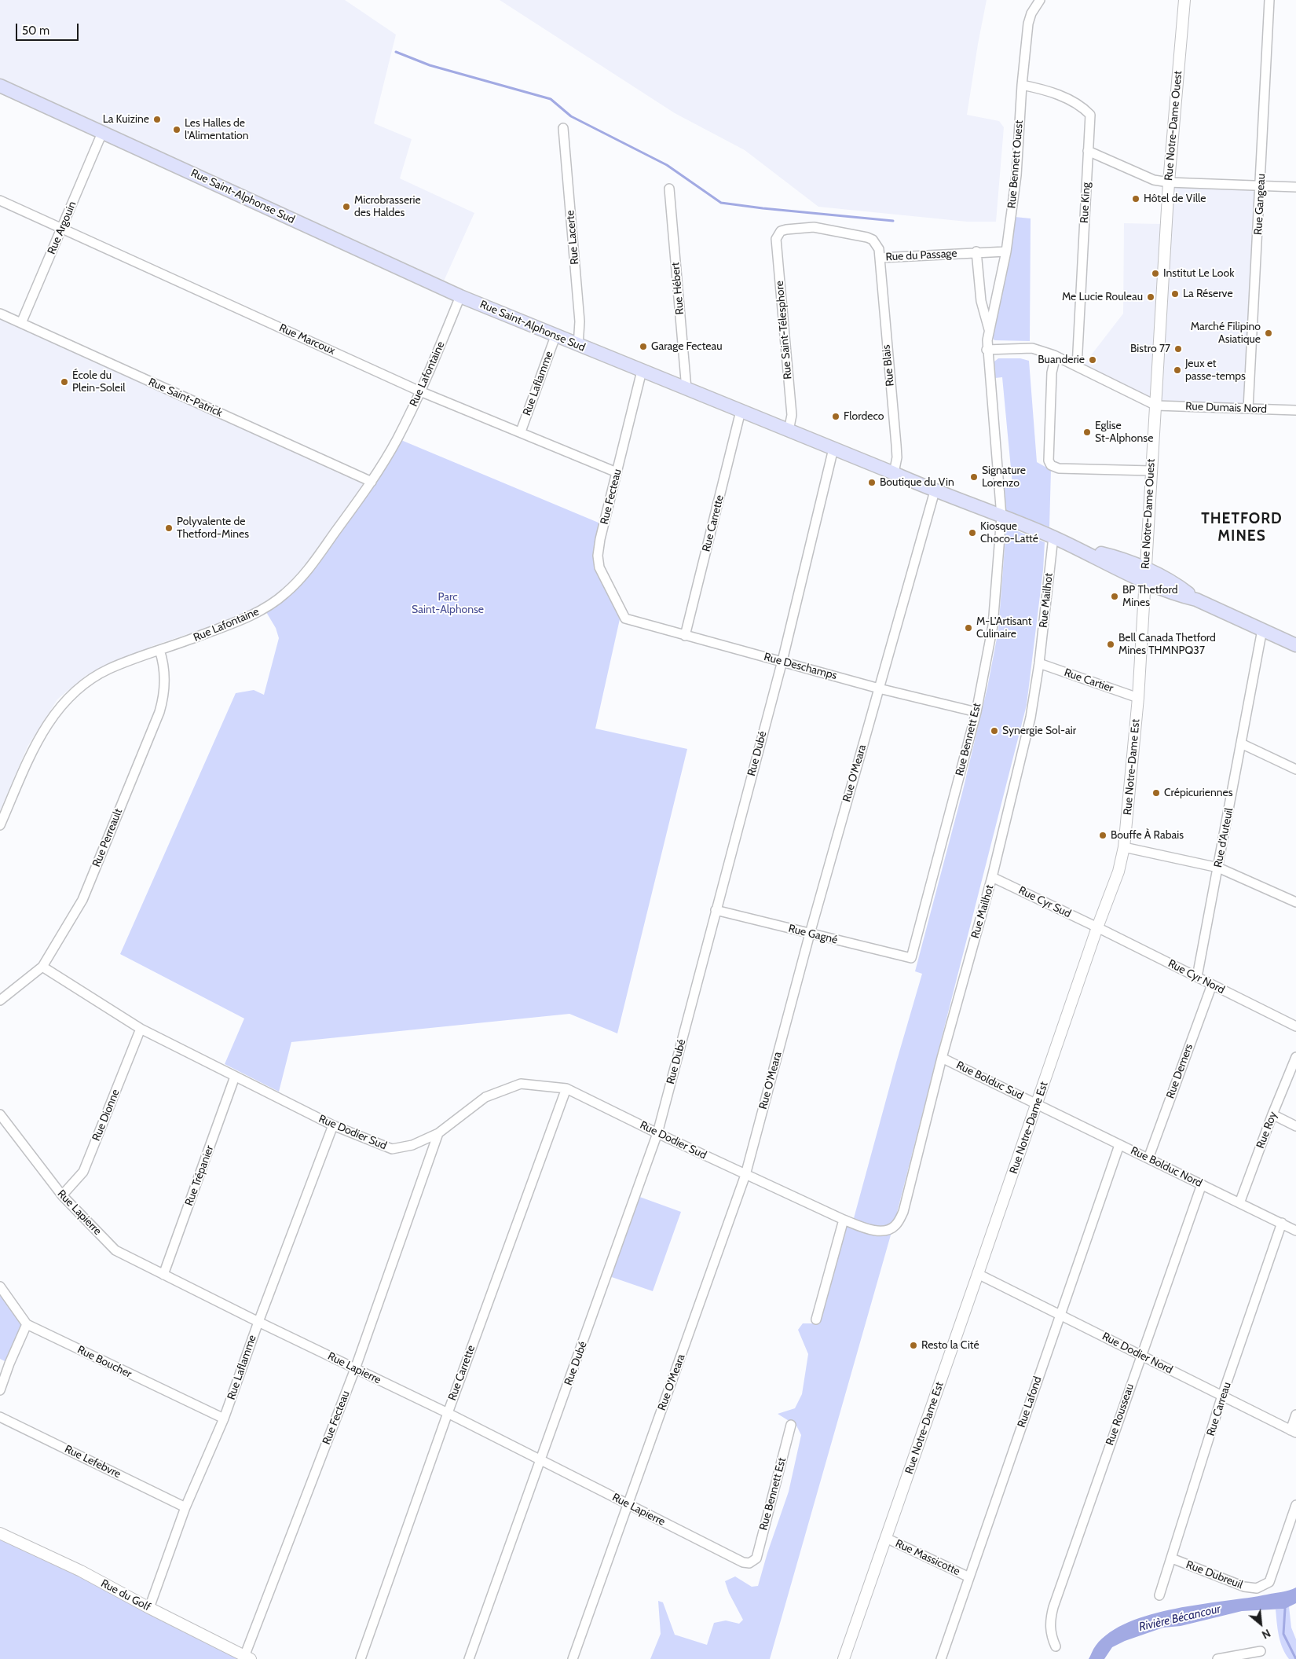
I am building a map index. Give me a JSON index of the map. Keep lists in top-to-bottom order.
{
  "streets": {
    "main road": ["Rue Saint-Alphonse Sud"],
    "street": [
      "Rue Notre-Dame Ouest",
      "Rue Bennett Ouest",
      "Rue King",
      "Rue Gangeau",
      "Rue Argouin",
      "Rue Lacerte",
      "Rue du Passage",
      "Rue Hébert",
      "Rue Saint-Télesphore",
      "Rue Marcoux",
      "Rue Blais",
      "Rue Lafontaine",
      "Rue Laflamme",
      "Rue Saint-Patrick",
      "Rue Dumais Nord",
      "Rue Fecteau",
      "Rue Carrette",
      "Rue Mailhot",
      "Rue Deschamps",
      "Rue Cartier",
      "Rue Bennett Est",
      "Rue Dubé",
      "Rue Notre-Dame Est",
      "Rue O'Meara",
      "Rue Perreault",
      "Rue d'Auteuil",
      "Rue Cyr Sud",
      "Rue Gagné",
      "Rue Cyr Nord",
      "Rue Demers",
      "Rue Bolduc Sud",
      "Rue Dionne",
      "Rue Roy",
      "Rue Dodier Sud",
      "Rue Bolduc Nord",
      "Rue Trépanier",
      "Rue Lapierre",
      "Rue Dodier Nord",
      "Rue Boucher",
      "Rue Lafond",
      "Rue Carreau",
      "Rue Rousseau",
      "Rue Lefebvre",
      "Rue Massicotte",
      "Rue Dubreuil",
      "Rue du Golf"
    ]
  },
  "crossings": [
    ["Rue Notre-Dame Ouest", "Rue Saint-Alphonse Sud"],
    ["Rue Notre-Dame Ouest", "Rue Dumais Nord"],
    ["Rue Notre-Dame Ouest", "Rue Notre-Dame Est"],
    ["Rue Bennett Ouest", "Rue Saint-Alphonse Sud"],
    ["Rue Bennett Ouest", "Rue King"],
    ["Rue Bennett Ouest", "Rue du Passage"],
    ["Rue Bennett Ouest", "Rue Bennett Est"],
    ["Rue Saint-Alphonse Sud", "Rue Argouin"],
    ["Rue Saint-Alphonse Sud", "Rue Lacerte"],
    ["Rue Saint-Alphonse Sud", "Rue Hébert"],
    ["Rue Saint-Alphonse Sud", "Rue Saint-Télesphore"],
    ["Rue Saint-Alphonse Sud", "Rue Blais"],
    ["Rue Saint-Alphonse Sud", "Rue Lafontaine"],
    ["Rue Saint-Alphonse Sud", "Rue Laflamme"],
    ["Rue Saint-Alphonse Sud", "Rue Fecteau"],
    ["Rue Saint-Alphonse Sud", "Rue Carrette"],
    ["Rue Saint-Alphonse Sud", "Rue Mailhot"],
    ["Rue Saint-Alphonse Sud", "Rue Bennett Est"],
    ["Rue Saint-Alphonse Sud", "Rue Dubé"],
    ["Rue Saint-Alphonse Sud", "Rue Notre-Dame Est"],
    ["Rue Saint-Alphonse Sud", "Rue O'Meara"],
    ["Rue Saint-Alphonse Sud", "Rue d'Auteuil"],
    ["Rue Gangeau", "Rue Dumais Nord"],
    ["Rue Argouin", "Rue Marcoux"],
    ["Rue Argouin", "Rue Saint-Patrick"],
    ["Rue du Passage", "Rue Saint-Télesphore"],
    ["Rue du Passage", "Rue Blais"],
    ["Rue Marcoux", "Rue Lafontaine"],
    ["Rue Marcoux", "Rue Laflamme"],
    ["Rue Marcoux", "Rue Fecteau"],
    ["Rue Lafontaine", "Rue Saint-Patrick"],
    ["Rue Lafontaine", "Rue Perreault"],
    ["Rue Laflamme", "Rue Dodier Sud"],
    ["Rue Laflamme", "Rue Lapierre"],
    ["Rue Laflamme", "Rue Boucher"],
    ["Rue Laflamme", "Rue Lefebvre"],
    ["Rue Laflamme", "Rue du Golf"],
    ["Rue Fecteau", "Rue Deschamps"],
    ["Rue Fecteau", "Rue Dodier Sud"],
    ["Rue Fecteau", "Rue Lapierre"],
    ["Rue Fecteau", "Rue du Golf"],
    ["Rue Carrette", "Rue Deschamps"],
    ["Rue Carrette", "Rue Dodier Sud"],
    ["Rue Carrette", "Rue Lapierre"],
    ["Rue Mailhot", "Rue Cartier"],
    ["Rue Mailhot", "Rue Cyr Sud"],
    ["Rue Mailhot", "Rue Bolduc Sud"],
    ["Rue Mailhot", "Rue Dodier Sud"],
    ["Rue Deschamps", "Rue Bennett Est"],
    ["Rue Deschamps", "Rue Dubé"],
    ["Rue Deschamps", "Rue O'Meara"],
    ["Rue Cartier", "Rue Notre-Dame Est"],
    ["Rue Bennett Est", "Rue Gagné"],
    ["Rue Bennett Est", "Rue Lapierre"],
    ["Rue Dubé", "Rue Gagné"],
    ["Rue Dubé", "Rue Dodier Sud"],
    ["Rue Dubé", "Rue Lapierre"],
    ["Rue Notre-Dame Est", "Rue Cyr Sud"],
    ["Rue Notre-Dame Est", "Rue Cyr Nord"],
    ["Rue Notre-Dame Est", "Rue Bolduc Sud"],
    ["Rue Notre-Dame Est", "Rue Bolduc Nord"],
    ["Rue Notre-Dame Est", "Rue Dodier Nord"],
    ["Rue Notre-Dame Est", "Rue Massicotte"],
    ["Rue O'Meara", "Rue Gagné"],
    ["Rue O'Meara", "Rue Dodier Sud"],
    ["Rue O'Meara", "Rue Lapierre"],
    ["Rue Perreault", "Rue Dodier Sud"],
    ["Rue d'Auteuil", "Rue Cyr Nord"],
    ["Rue Cyr Sud", "Rue Cyr Nord"],
    ["Rue Cyr Nord", "Rue Demers"],
    ["Rue Demers", "Rue Bolduc Nord"],
    ["Rue Bolduc Sud", "Rue Bolduc Nord"],
    ["Rue Dionne", "Rue Dodier Sud"],
    ["Rue Dionne", "Rue Lapierre"],
    ["Rue Roy", "Rue Bolduc Nord"],
    ["Rue Dodier Sud", "Rue Trépanier"],
    ["Rue Bolduc Nord", "Rue Lafond"],
    ["Rue Bolduc Nord", "Rue Carreau"],
    ["Rue Bolduc Nord", "Rue Rousseau"],
    ["Rue Trépanier", "Rue Lapierre"],
    ["Rue Dodier Nord", "Rue Lafond"],
    ["Rue Dodier Nord", "Rue Carreau"],
    ["Rue Dodier Nord", "Rue Rousseau"],
    ["Rue Lafond", "Rue Massicotte"],
    ["Rue Carreau", "Rue Dubreuil"]
  ],
  "districts": ["THETFORD MINES"],
  "water": ["Rivière Bécancour"],
  "parks": ["Parc Saint-Alphonse"],
  "places": [
    "La Kuizine",
    "Les Halles de l'Alimentation",
    "Hôtel de Ville",
    "Microbrasserie des Haldes",
    "Institut Le Look",
    "La Réserve",
    "Me Lucie Rouleau",
    "Marché Filipino Asiatique",
    "Garage Fecteau",
    "Bistro 77",
    "Buanderie",
    "Jeux et passe-temps",
    "École du Plein-Soleil",
    "Flordeco",
    "Eglise St-Alphonse",
    "Signature Lorenzo",
    "Boutique du Vin",
    "Polyvalente de Thetford-Mines",
    "Kiosque Choco-Latté",
    "BP Thetford Mines",
    "M-L'Artisant Culinaire",
    "Bell Canada Thetford Mines THMNPQ37",
    "Synergie Sol-air",
    "Crépicuriennes",
    "Bouffe À Rabais",
    "Resto la Cité"
  ],
  "scale_bar": "50 m",
  "north": "bottom right"
}
